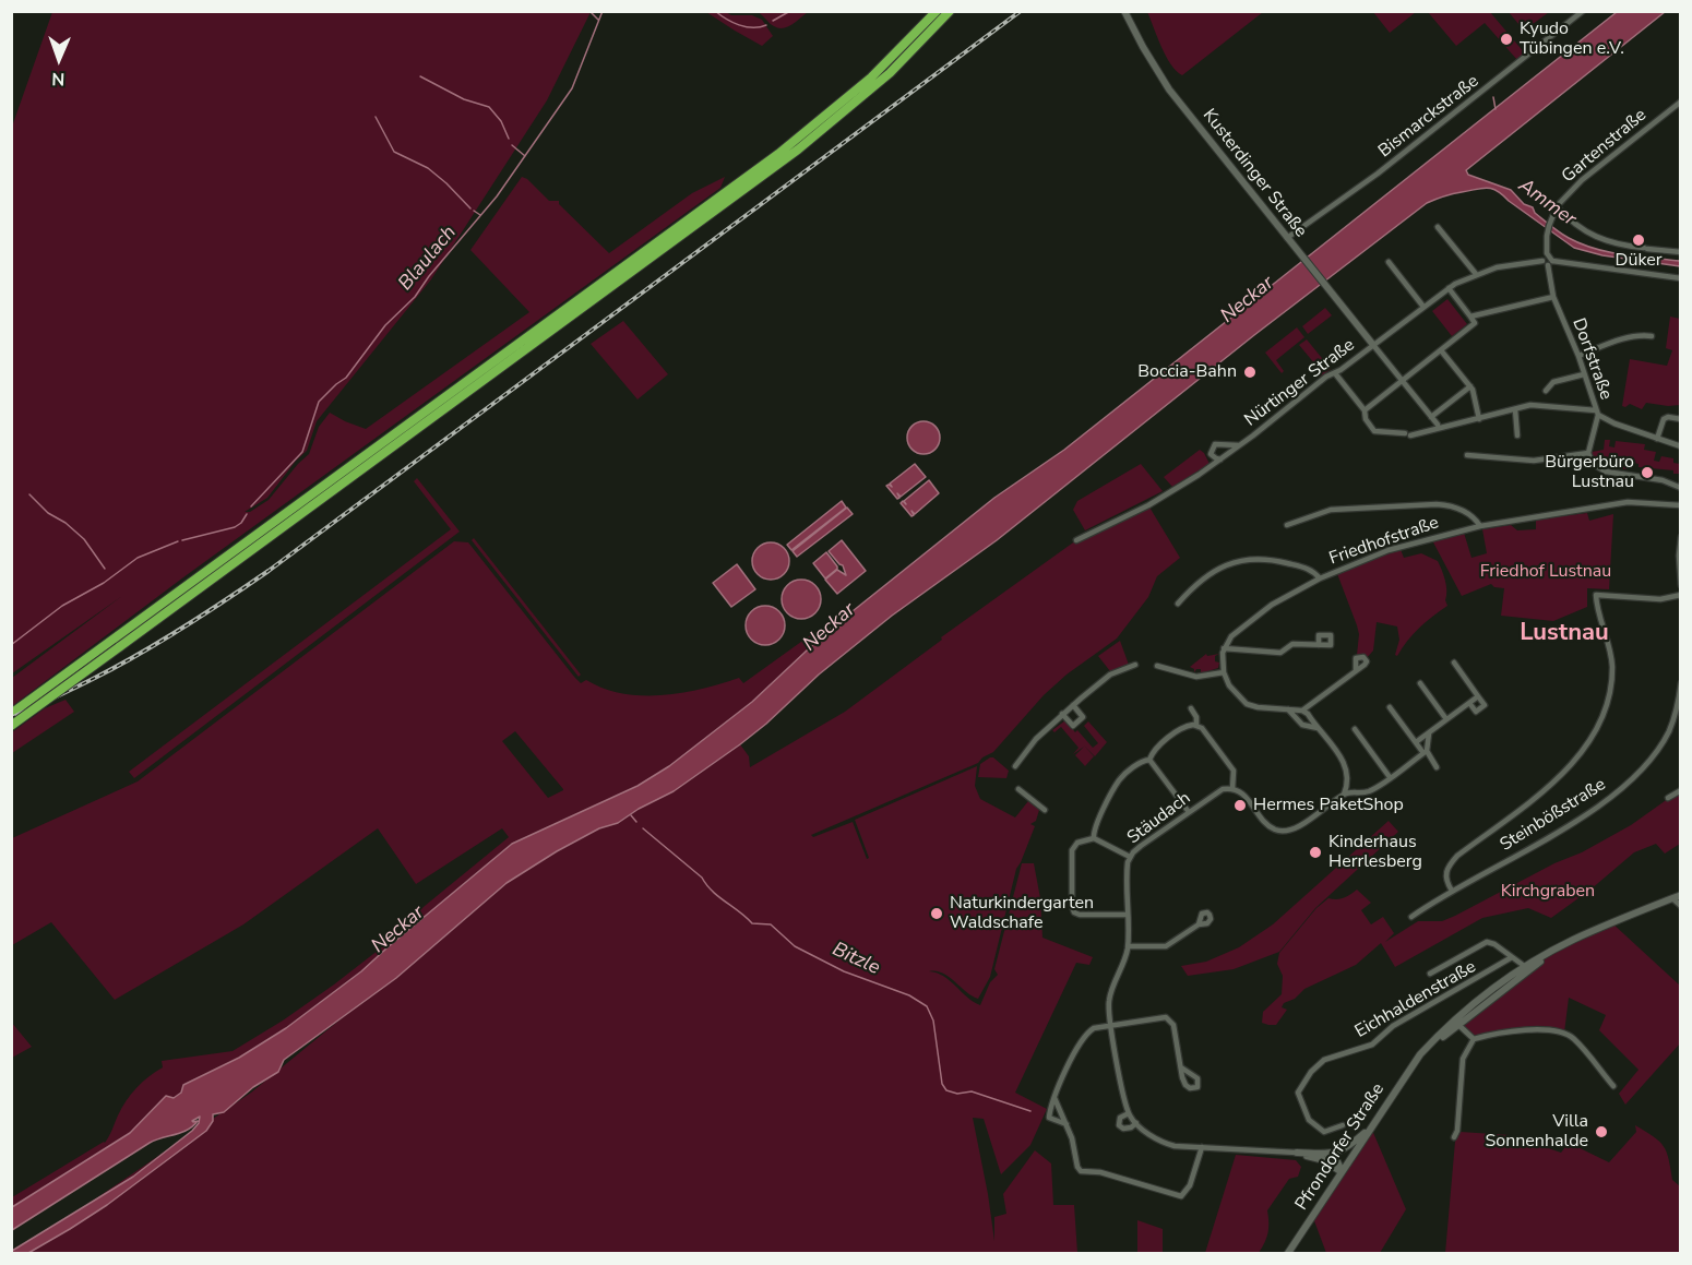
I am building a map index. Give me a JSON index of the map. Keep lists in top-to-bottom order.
{
  "streets": {
    "street": [
      "Bismarckstraße",
      "Gartenstraße",
      "Kusterdinger Straße",
      "Dorfstraße",
      "Nürtinger Straße",
      "Friedhofstraße",
      "Steinbößstraße",
      "Stäudach",
      "Eichhaldenstraße",
      "Pfrondorfer Straße"
    ]
  },
  "crossings": [
    ["Bismarckstraße", "Kusterdinger Straße"],
    ["Gartenstraße", "Dorfstraße"],
    ["Gartenstraße", "Nürtinger Straße"],
    ["Kusterdinger Straße", "Nürtinger Straße"],
    ["Dorfstraße", "Nürtinger Straße"],
    ["Eichhaldenstraße", "Pfrondorfer Straße"]
  ],
  "districts": ["Lustnau"],
  "water": [
    "Ammer",
    "Blaulach",
    "Neckar",
    "Bitzle"
  ],
  "parks": ["Friedhof Lustnau", "Kirchgraben"],
  "places": [
    "Kyudo Tübingen e.V.",
    "Düker",
    "Boccia-Bahn",
    "Bürgerbüro Lustnau",
    "Hermes PaketShop",
    "Kinderhaus Herrlesberg",
    "Naturkindergarten Waldschafe",
    "Villa Sonnenhalde"
  ],
  "north": "bottom"
}
